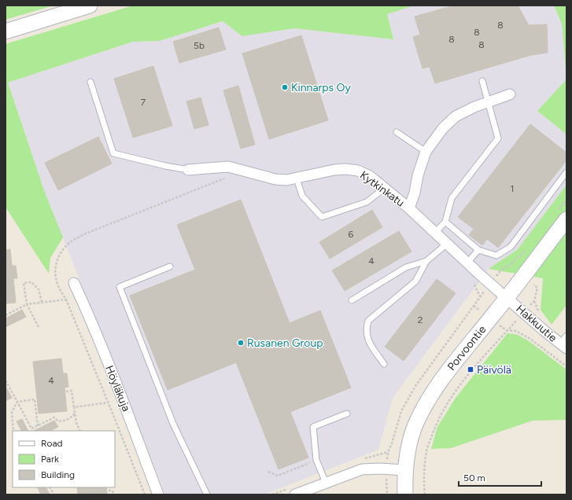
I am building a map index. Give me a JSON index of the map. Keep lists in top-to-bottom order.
{
  "streets": {
    "street": [
      "Kytkinkatu",
      "Hakkuutie",
      "Porvoontie",
      "Höyläkuja"
    ]
  },
  "crossings": [
    ["Kytkinkatu", "Hakkuutie"],
    ["Kytkinkatu", "Porvoontie"],
    ["Hakkuutie", "Porvoontie"]
  ],
  "places": {
    "other": ["Kinnarps Oy", "Rusanen Group"],
    "transit": ["Päivölä"]
  },
  "house_numbers": [
    "8",
    "8",
    "8",
    "8",
    "5b",
    "7",
    "1",
    "6",
    "4",
    "2",
    "4"
  ],
  "legend": ["Road", "Park", "Building"],
  "scale_bar": "50 m"
}
